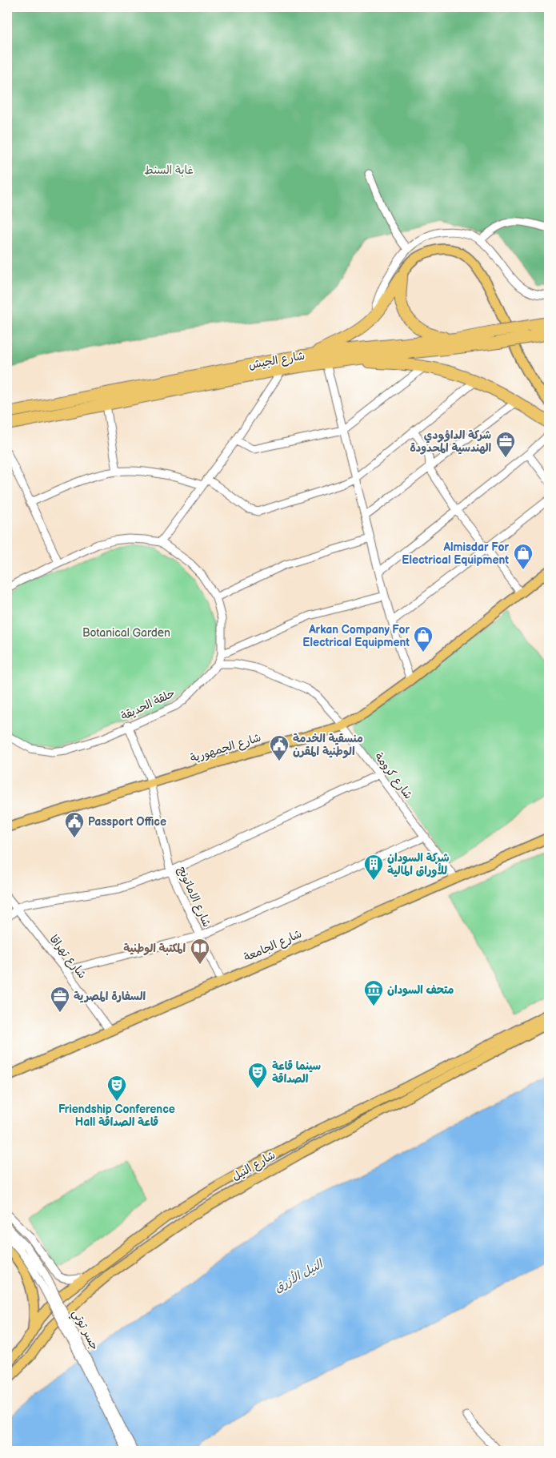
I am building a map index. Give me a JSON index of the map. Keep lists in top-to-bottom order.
{
  "streets": {
    "highway": ["شارع الجيش"],
    "main road": ["شارع الجمهورية", "شارع الجامعة", "شارع النيل"],
    "street": [
      "حلقة الحديقة",
      "شارع كرومة",
      "شارع الاماتونج",
      "شارع تهراقا",
      "جسر توتي"
    ]
  },
  "crossings": [
    ["حلقة الحديقة", "شارع كرومة"],
    ["حلقة الحديقة", "شارع الاماتونج"],
    ["شارع الجمهورية", "شارع كرومة"],
    ["شارع الجمهورية", "شارع الاماتونج"],
    ["شارع كرومة", "شارع الجامعة"],
    ["شارع الاماتونج", "شارع الجامعة"],
    ["شارع الجامعة", "شارع تهراقا"]
  ],
  "water": ["النيل الأزرق"],
  "parks": ["غابة السنط", "Botanical Garden"],
  "places": {
    "office": ["شركة الداؤودي الهندسية المحدودة", "السفارة المصرية"],
    "shop": ["Almisdar For Electrical Equipment", "Arkan Company For Electrical Equipment"],
    "public building": ["منسقية الخدمة الوطنية المقرن", "Passport Office"],
    "building": ["شركة السودان للأوراق المالية"],
    "library": ["المكتبة الوطنية"],
    "museum": ["متحف السودان"],
    "theatre": ["سينما قاعة الصداقة", "Friendship Conference Hall قاعة الصداقة"]
  }
}
